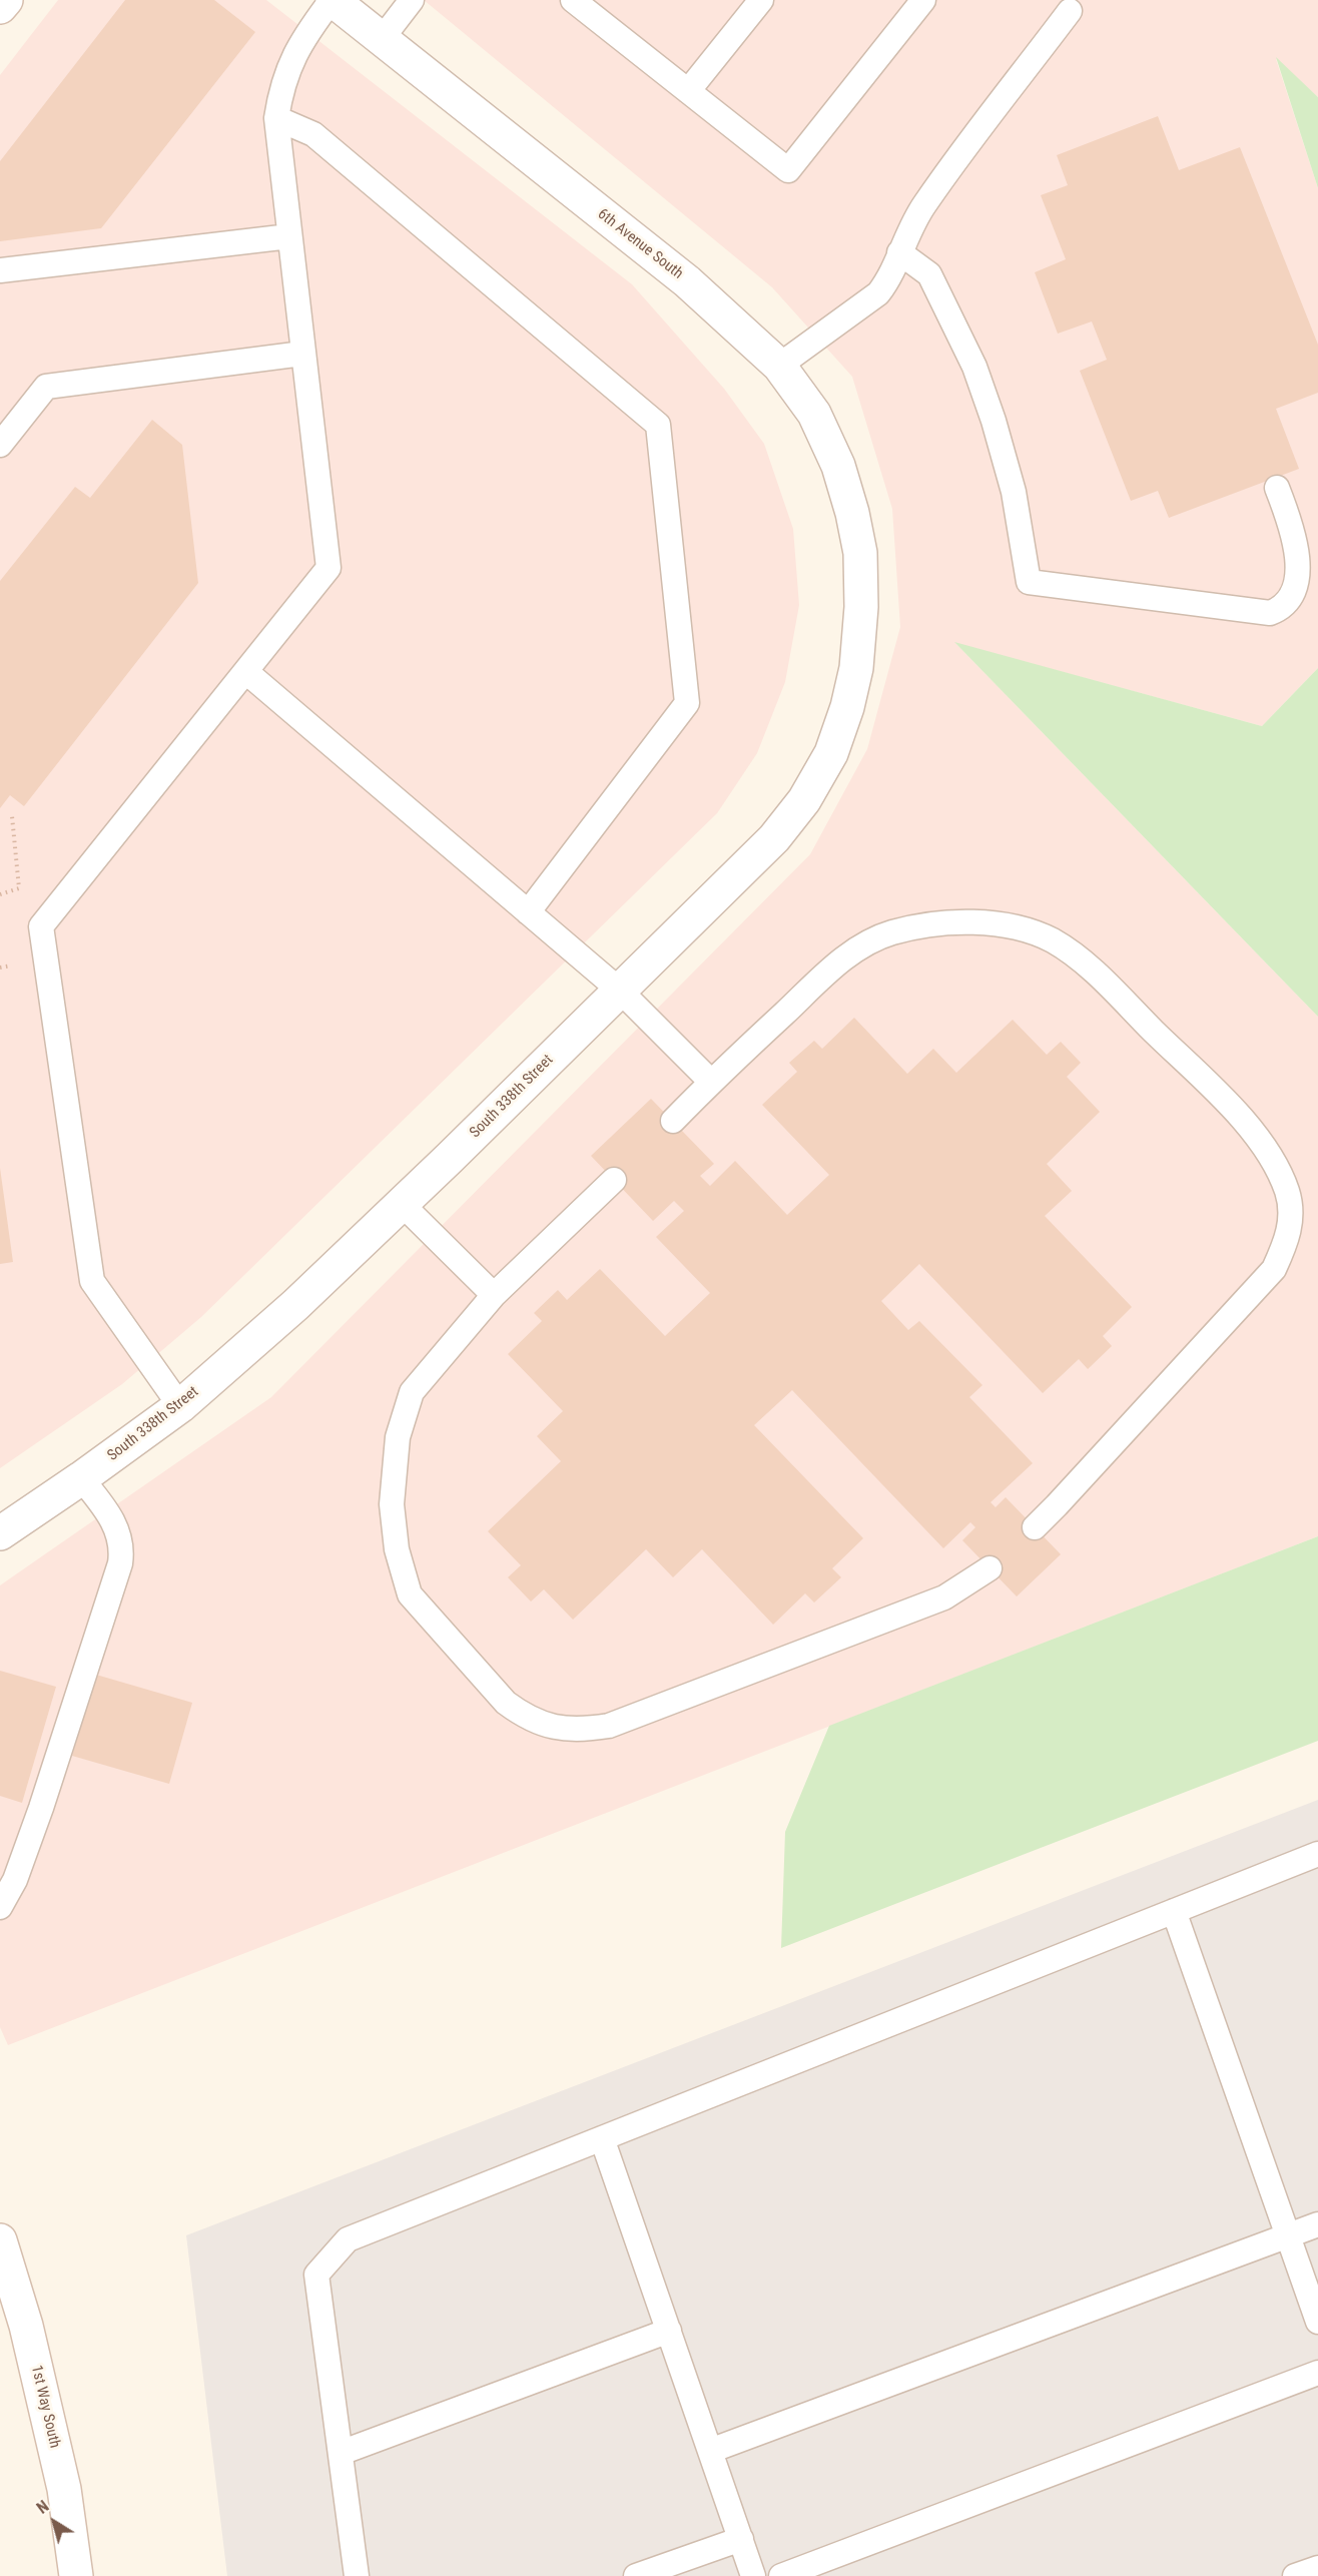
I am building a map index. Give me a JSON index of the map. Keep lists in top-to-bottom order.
{
  "streets": {
    "street": ["6th Avenue South", "South 338th Street", "1st Way South"]
  },
  "crossings": [
    ["6th Avenue South", "South 338th Street"]
  ],
  "north": "top left"
}
